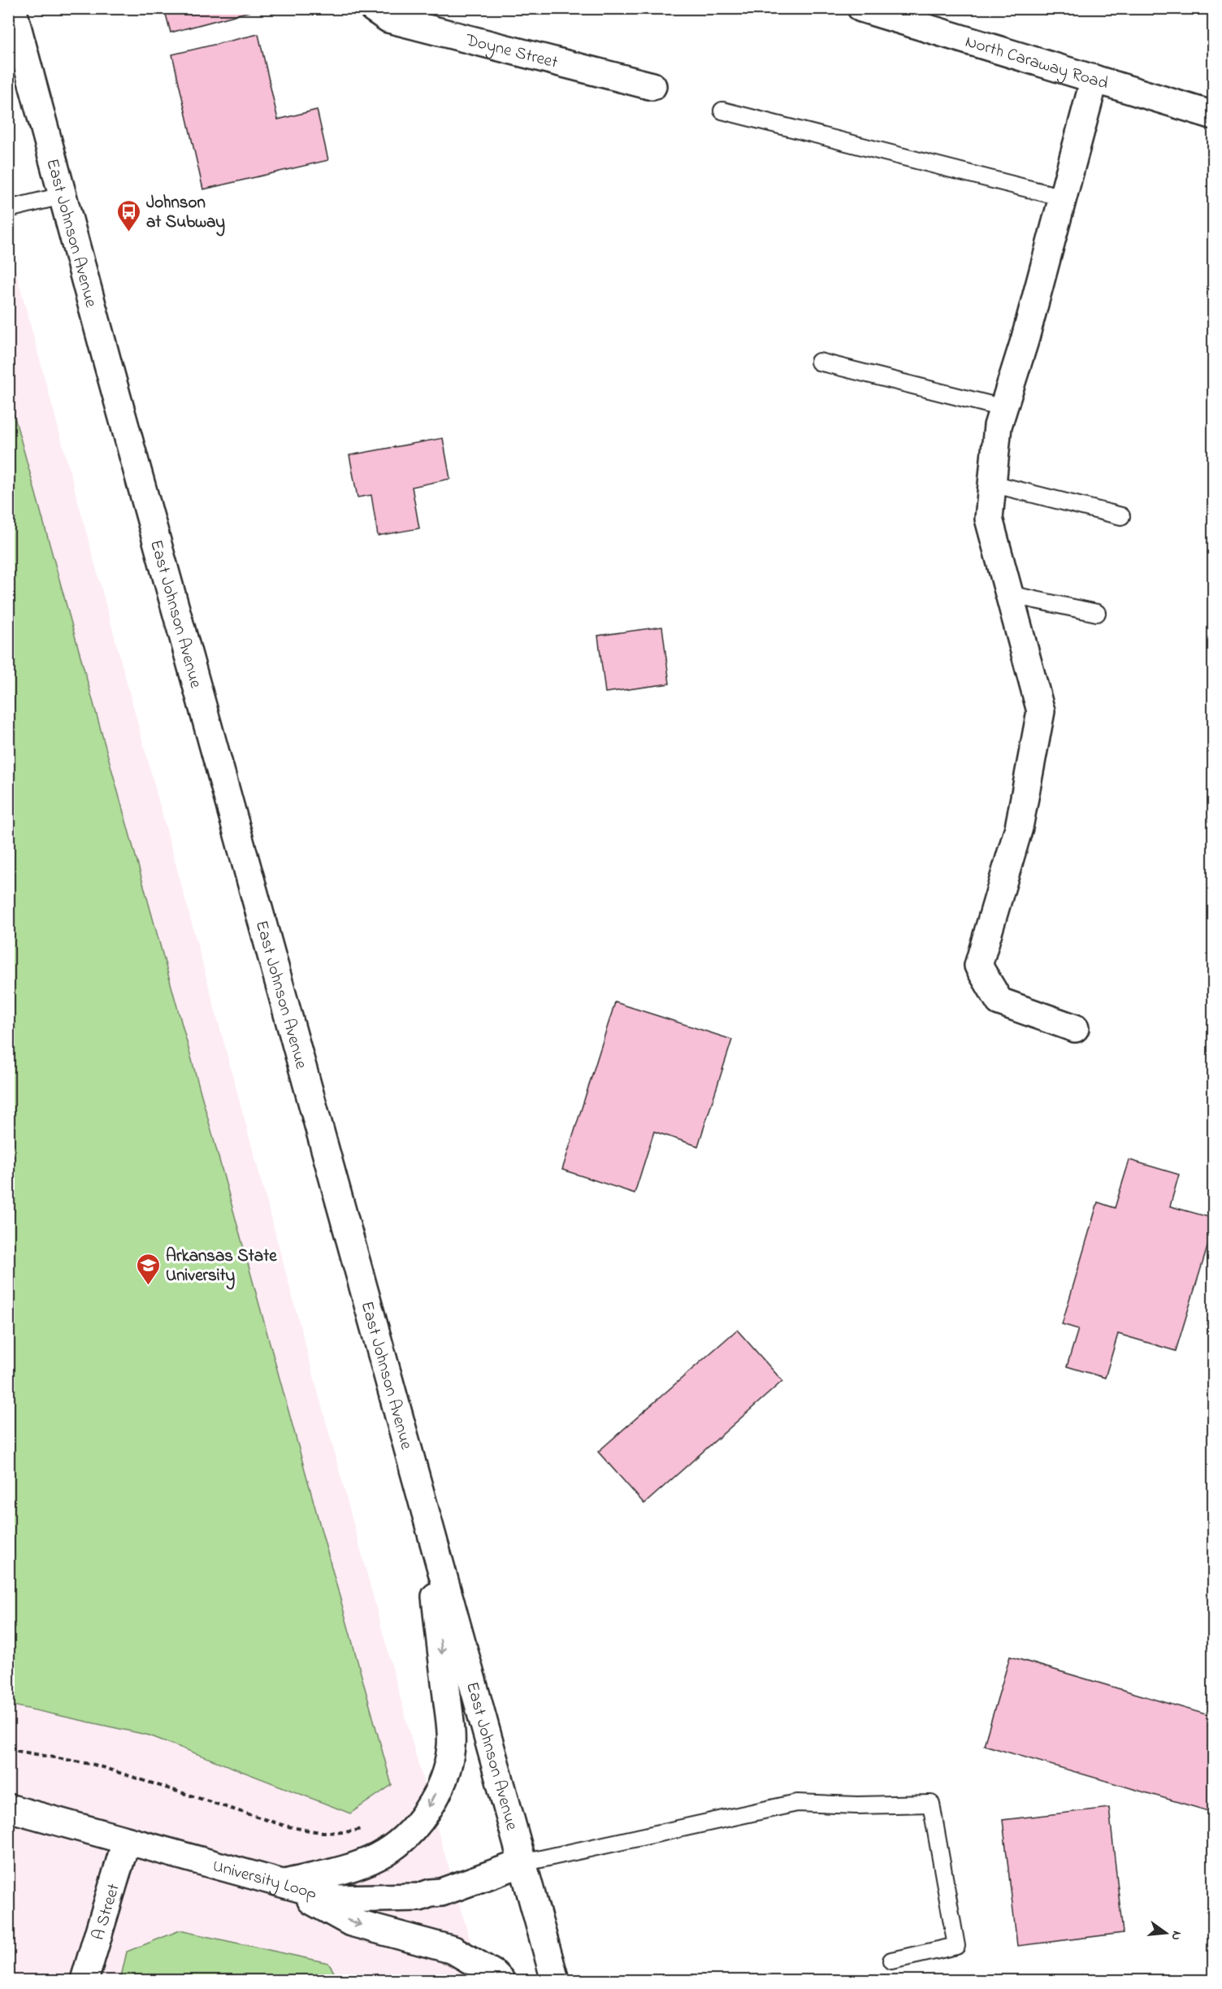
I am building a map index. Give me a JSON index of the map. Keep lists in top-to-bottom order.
{
  "streets": {
    "main road": [
      "Doyne Street",
      "North Caraway Road",
      "East Johnson Avenue",
      "University Loop",
      "A Street"
    ]
  },
  "crossings": [
    ["East Johnson Avenue", "University Loop"],
    ["University Loop", "A Street"]
  ],
  "places": {
    "bus stop": ["Johnson at Subway"],
    "school or university": ["Arkansas State University"]
  },
  "north": "right"
}
